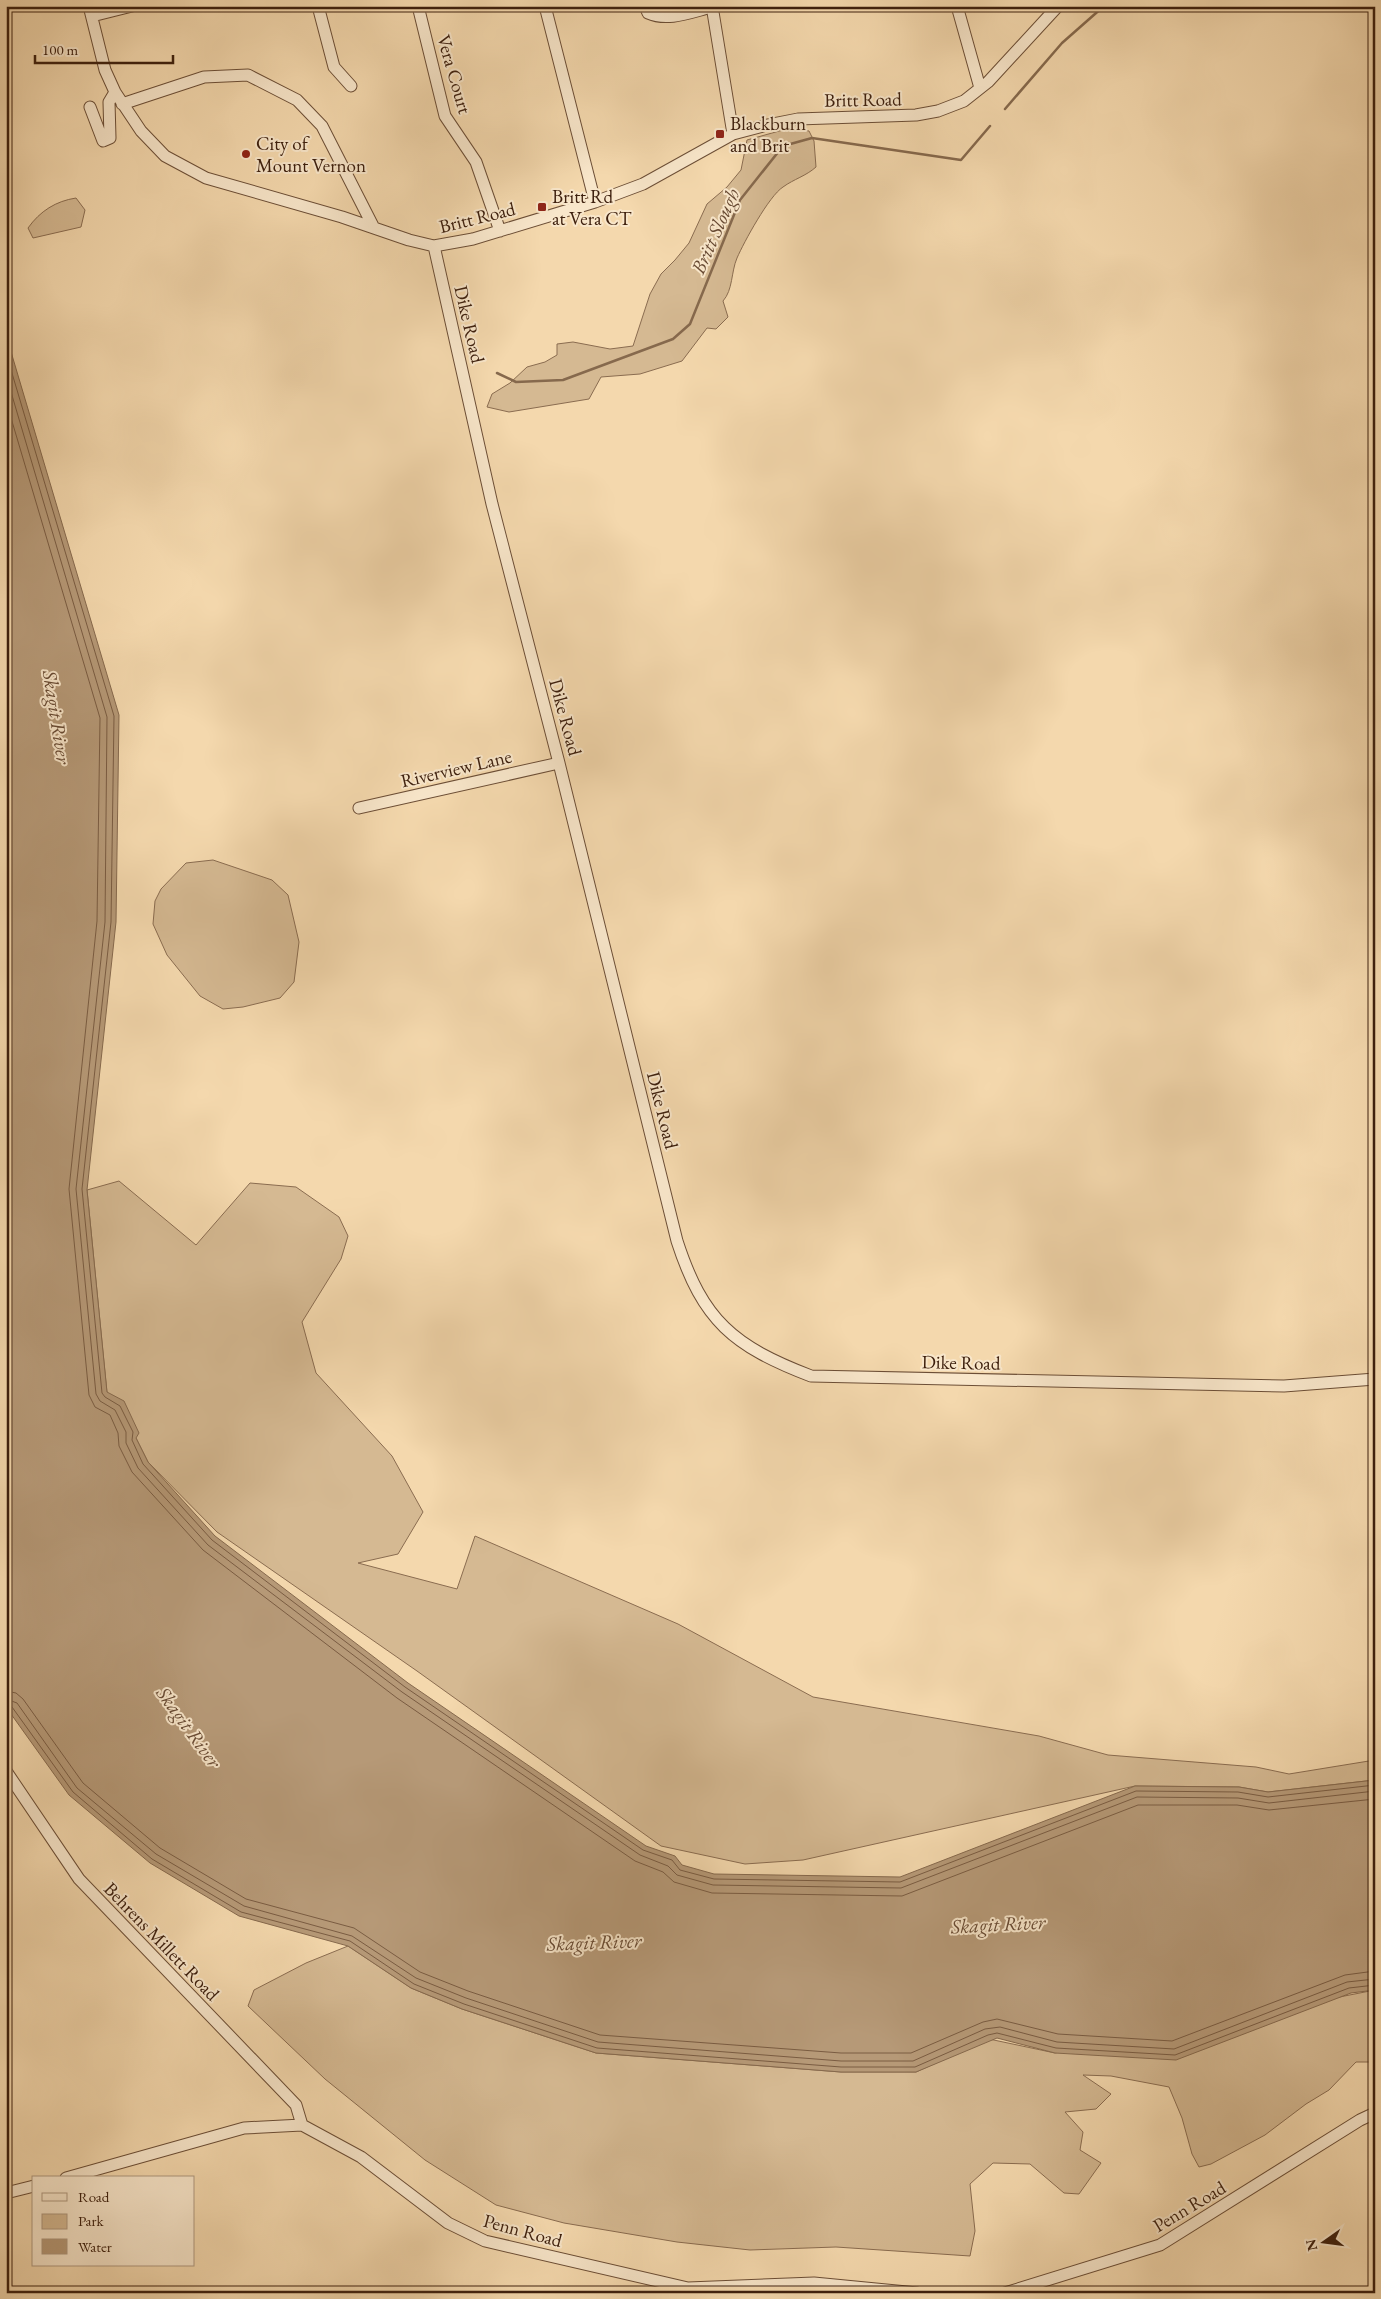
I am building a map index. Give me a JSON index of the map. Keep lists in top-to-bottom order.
{
  "streets": {
    "street": [
      "Vera Court",
      "Britt Road",
      "Dike Road",
      "Riverview Lane",
      "Behrens Millett Road",
      "Penn Road"
    ]
  },
  "crossings": [
    ["Vera Court", "Britt Road"],
    ["Britt Road", "Dike Road"],
    ["Dike Road", "Riverview Lane"],
    ["Behrens Millett Road", "Penn Road"]
  ],
  "water": ["Britt Slough", "Skagit River"],
  "places": {
    "transit": ["Blackburn and Brit", "Britt Rd at Vera CT"],
    "other": ["City of Mount Vernon"]
  },
  "legend": ["Road", "Park", "Water"],
  "scale_bar": "100 m",
  "north": "left"
}
